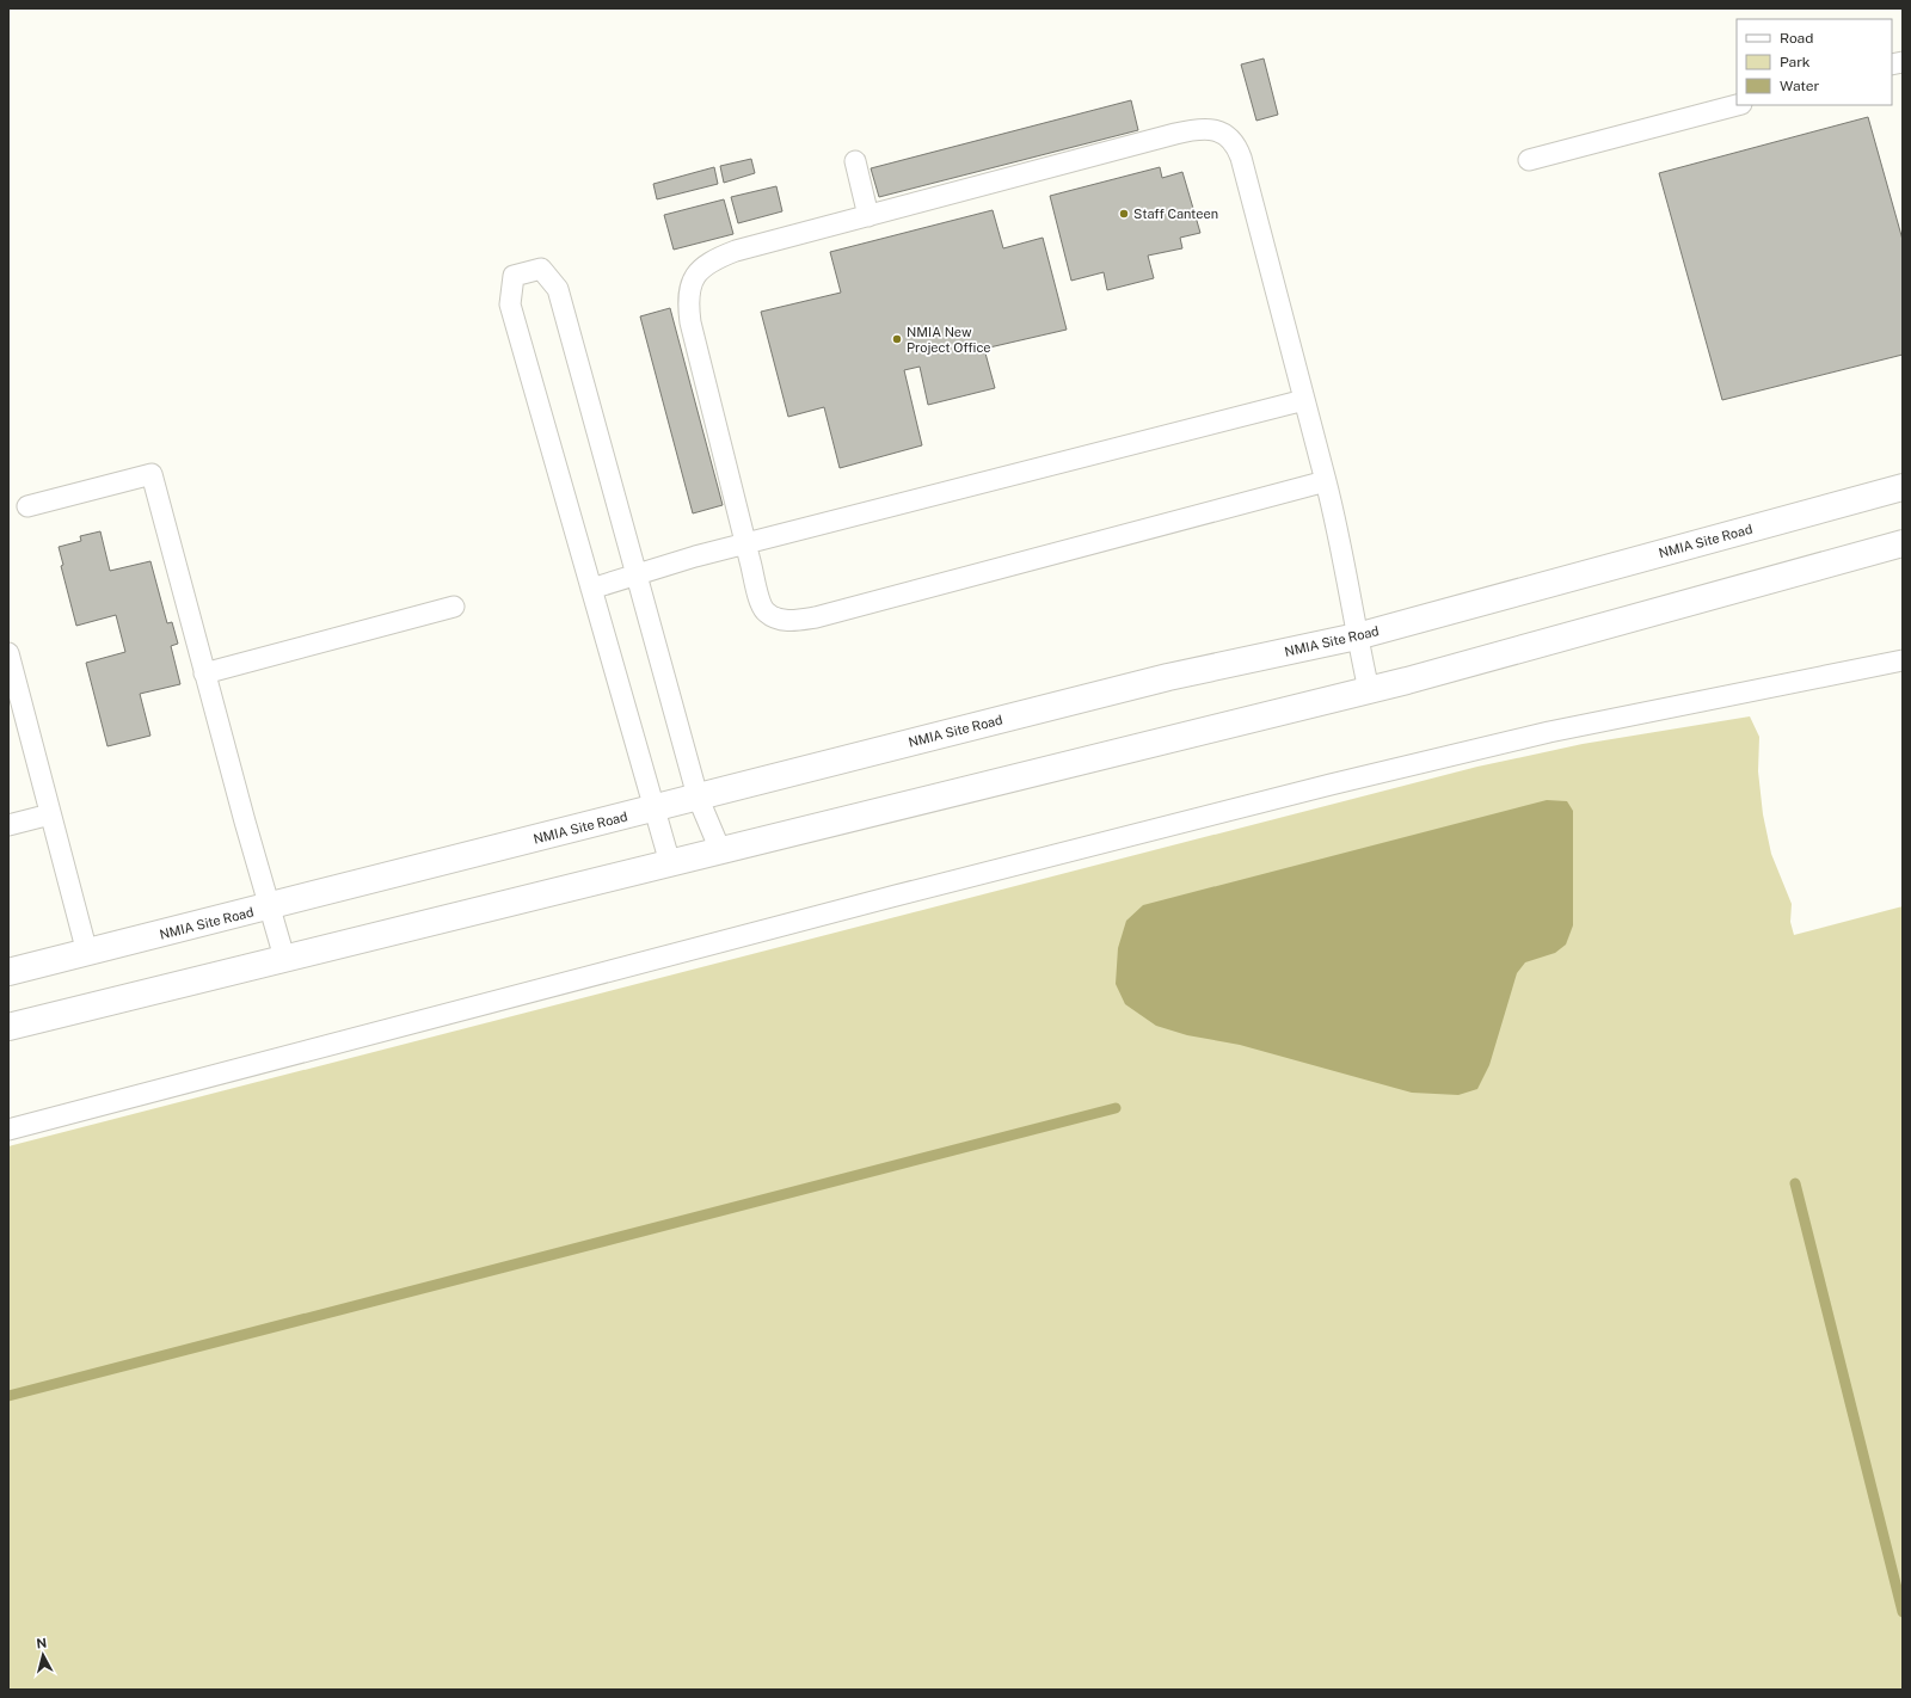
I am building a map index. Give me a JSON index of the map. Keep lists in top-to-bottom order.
{
  "streets": {
    "street": ["NMIA Site Road"]
  },
  "places": ["Staff Canteen", "NMIA New Project Office"],
  "legend": ["Road", "Park", "Water"],
  "north": "top"
}
